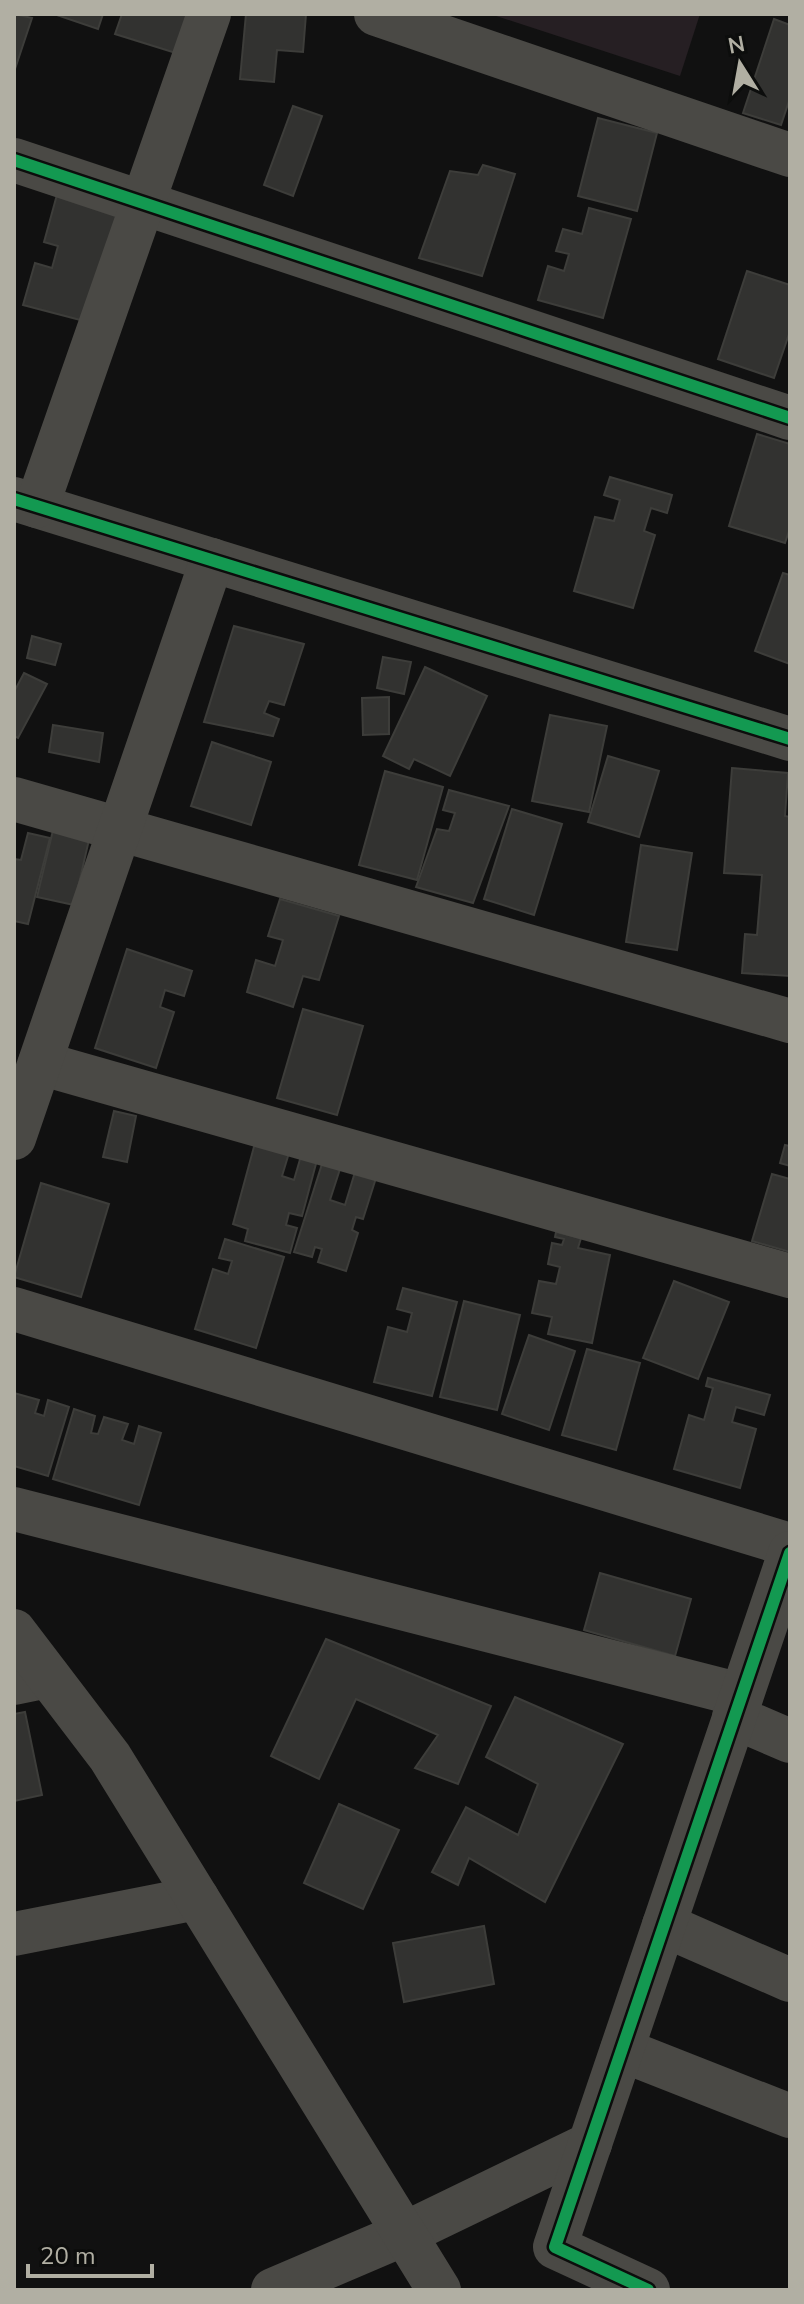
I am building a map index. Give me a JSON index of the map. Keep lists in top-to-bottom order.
{
  "scale_bar": "20 m",
  "north": "top"
}
